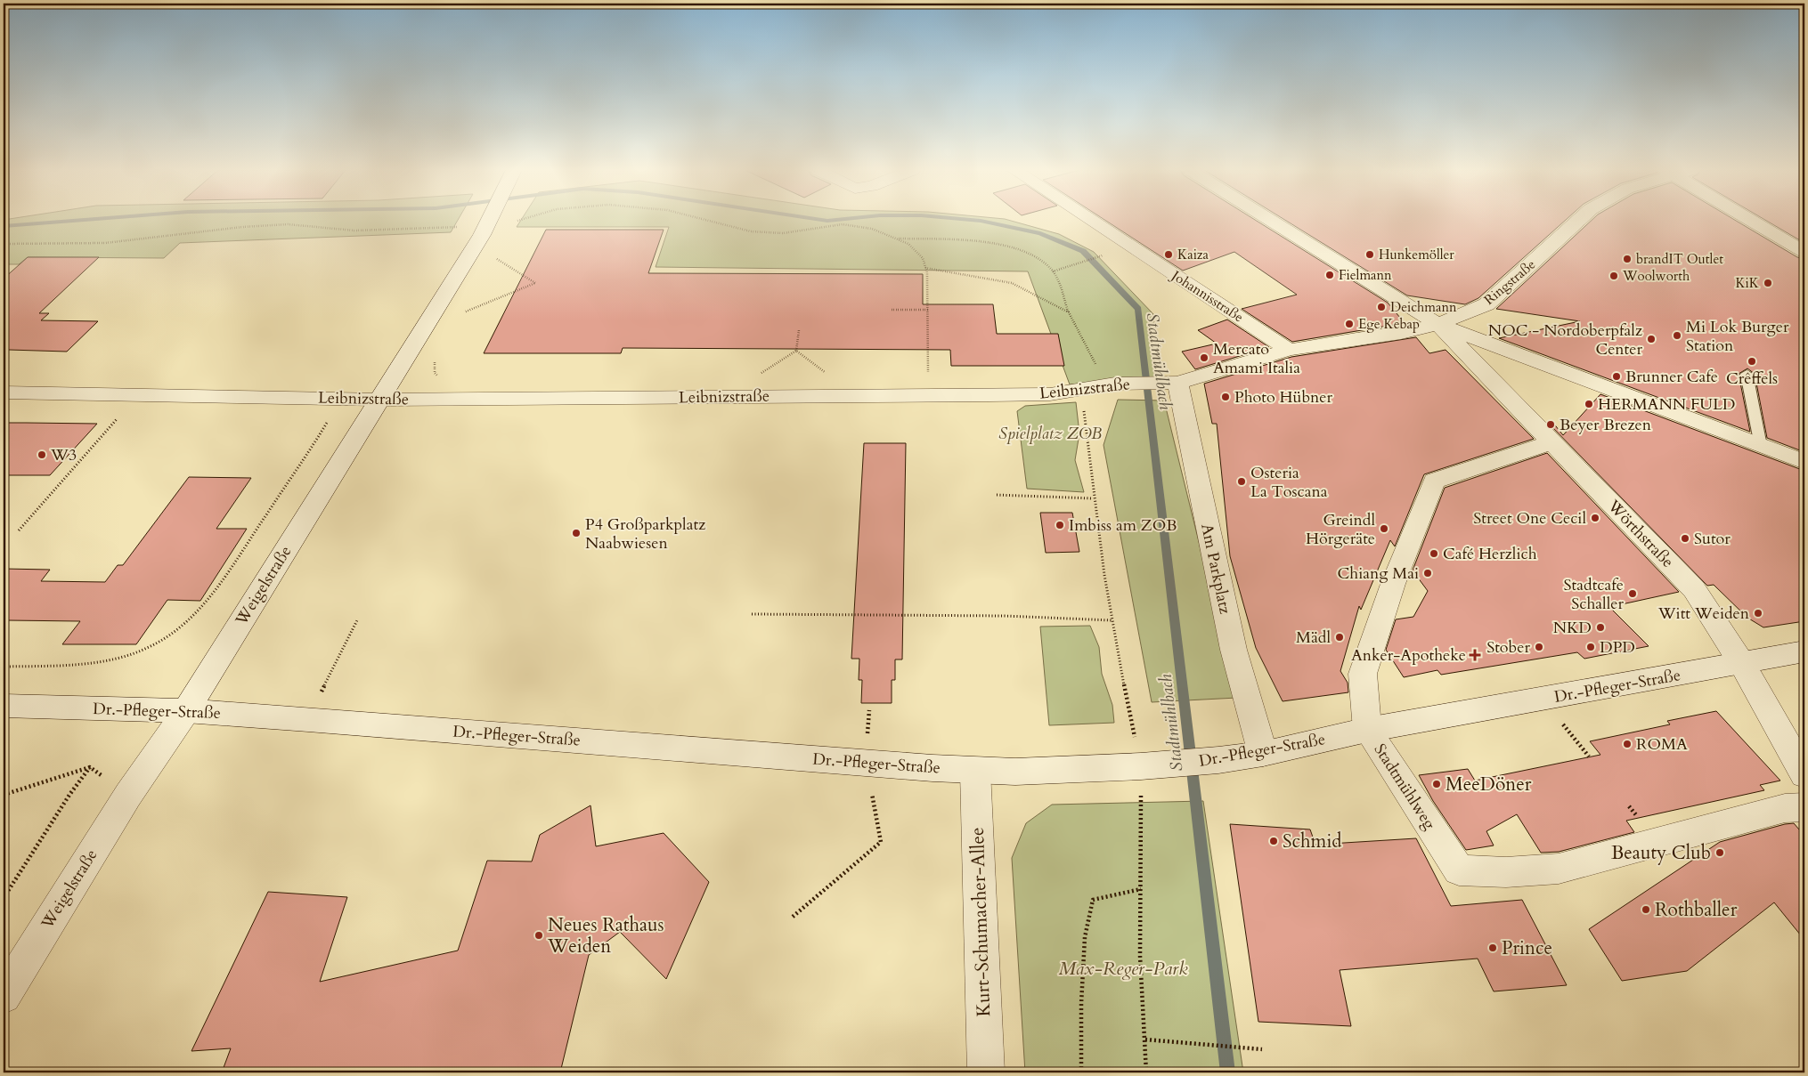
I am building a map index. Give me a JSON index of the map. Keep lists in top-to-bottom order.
{
  "streets": {
    "street": [
      "Ringstraße",
      "Johannisstraße",
      "Leibnizstraße",
      "Wörthstraße",
      "Am Parkplatz",
      "Weigelstraße",
      "Dr.-Pfleger-Straße",
      "Stadtmühlweg",
      "Kurt-Schumacher-Allee"
    ]
  },
  "crossings": [
    ["Ringstraße", "Leibnizstraße"],
    ["Ringstraße", "Wörthstraße"],
    ["Johannisstraße", "Leibnizstraße"],
    ["Leibnizstraße", "Wörthstraße"],
    ["Leibnizstraße", "Am Parkplatz"],
    ["Leibnizstraße", "Weigelstraße"],
    ["Wörthstraße", "Dr.-Pfleger-Straße"],
    ["Wörthstraße", "Stadtmühlweg"],
    ["Am Parkplatz", "Dr.-Pfleger-Straße"],
    ["Weigelstraße", "Dr.-Pfleger-Straße"],
    ["Dr.-Pfleger-Straße", "Stadtmühlweg"],
    ["Dr.-Pfleger-Straße", "Kurt-Schumacher-Allee"]
  ],
  "water": ["Stadtmühlbach"],
  "parks": ["Spielplatz ZOB", "Max-Reger-Park"],
  "places": {
    "other": [
      "Kaiza",
      "Hunkemöller",
      "brandIT Outlet",
      "Fielmann",
      "Woolworth",
      "KiK",
      "Deichmann",
      "Ege Kebap",
      "Mi Lok Burger Station",
      "NOC - Nordoberpfalz Center",
      "Mercato Amami Italia",
      "Crêffels",
      "Brunner Cafe",
      "Photo Hübner",
      "HERMANN FULD",
      "Beyer Brezen",
      "W3",
      "Osteria La Toscana",
      "Street One Cecil",
      "Imbiss am ZOB",
      "Greindl Hörgeräte",
      "P4 Großparkplatz Naabwiesen",
      "Sutor",
      "Café Herzlich",
      "Chiang Mai",
      "Stadtcafe Schaller",
      "Witt Weiden",
      "NKD",
      "Mädl",
      "Stober",
      "DPD",
      "ROMA",
      "MeeDöner",
      "Schmid",
      "Beauty Club",
      "Rothballer",
      "Neues Rathaus Weiden",
      "Prince"
    ],
    "health": ["Anker-Apotheke"]
  }
}
